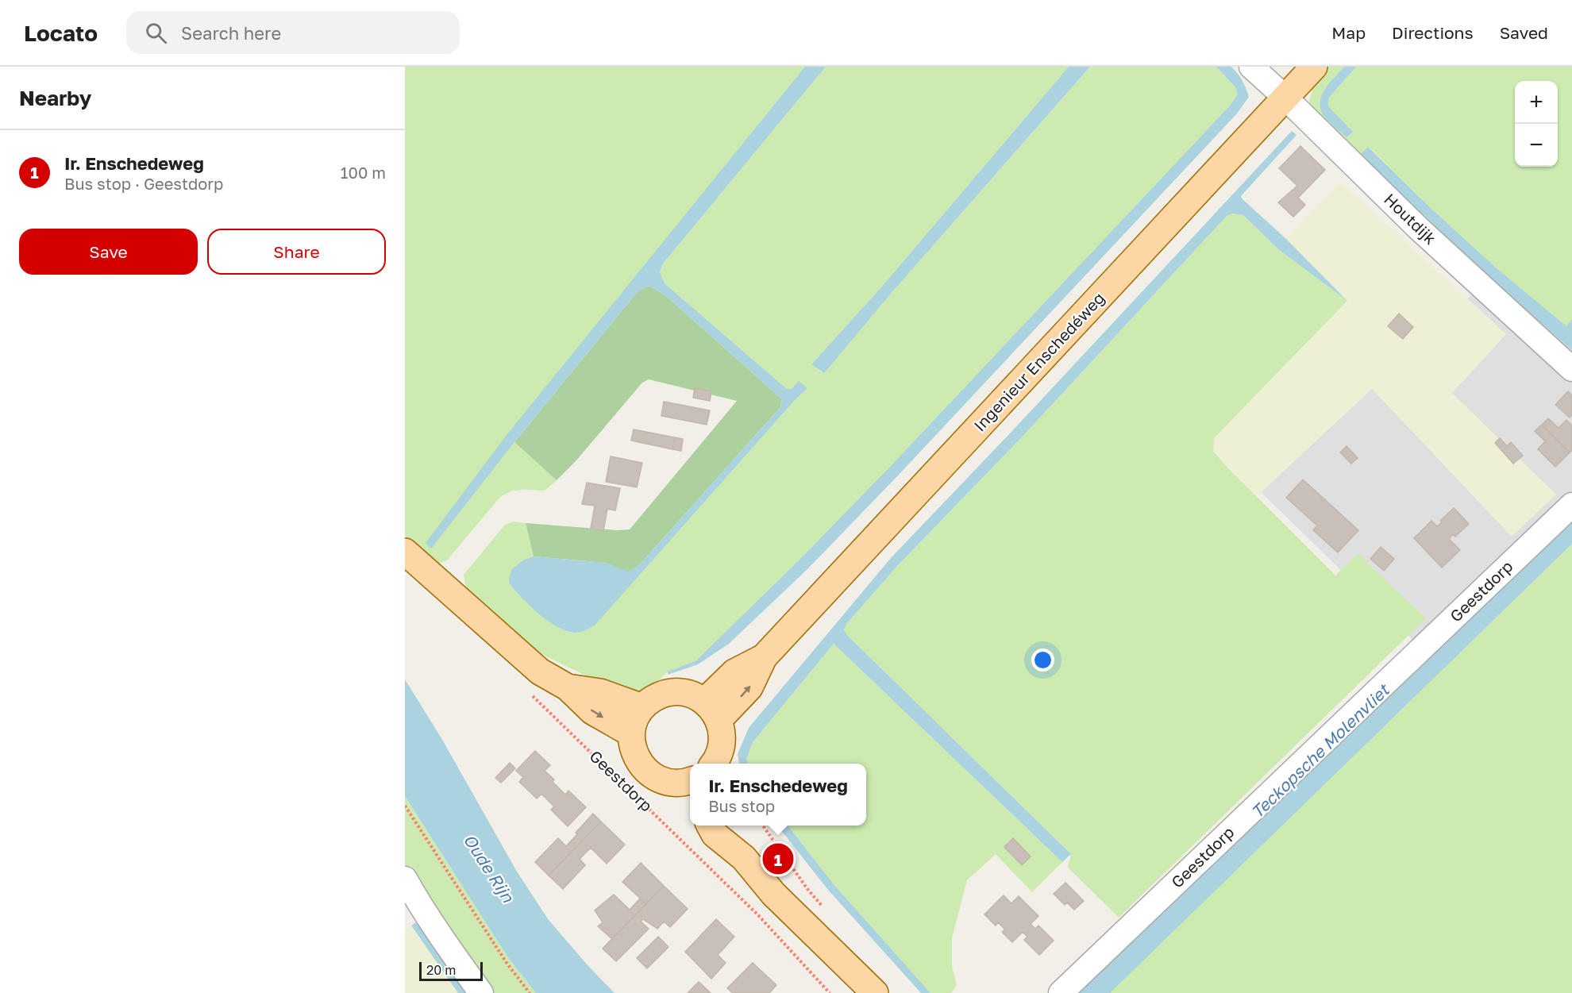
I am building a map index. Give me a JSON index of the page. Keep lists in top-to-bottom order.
{
  "streets": {
    "main road": ["Ingenieur Enschedéweg"],
    "street": ["Houtdijk", "Geestdorp"]
  },
  "crossings": [
    ["Houtdijk", "Ingenieur Enschedéweg"]
  ],
  "water": ["Teckopsche Molenvliet", "Oude Rijn"],
  "scale_bar": "20 m",
  "page": {
    "header": "Locato",
    "search": "Search here",
    "nav": ["Map", "Directions", "Saved"],
    "heading": "Nearby",
    "map_buttons": ["+", "−"],
    "list": [
      {
        "mark": "1",
        "name": "Ir. Enschedeweg",
        "note": "Bus stop · Geestdorp",
        "value": "100 m"
      }
    ],
    "buttons": ["Save", "Share"],
    "popup": ["Ir. Enschedeweg", "Bus stop"],
    "pins": "1",
    "scale": "20 m"
  }
}
